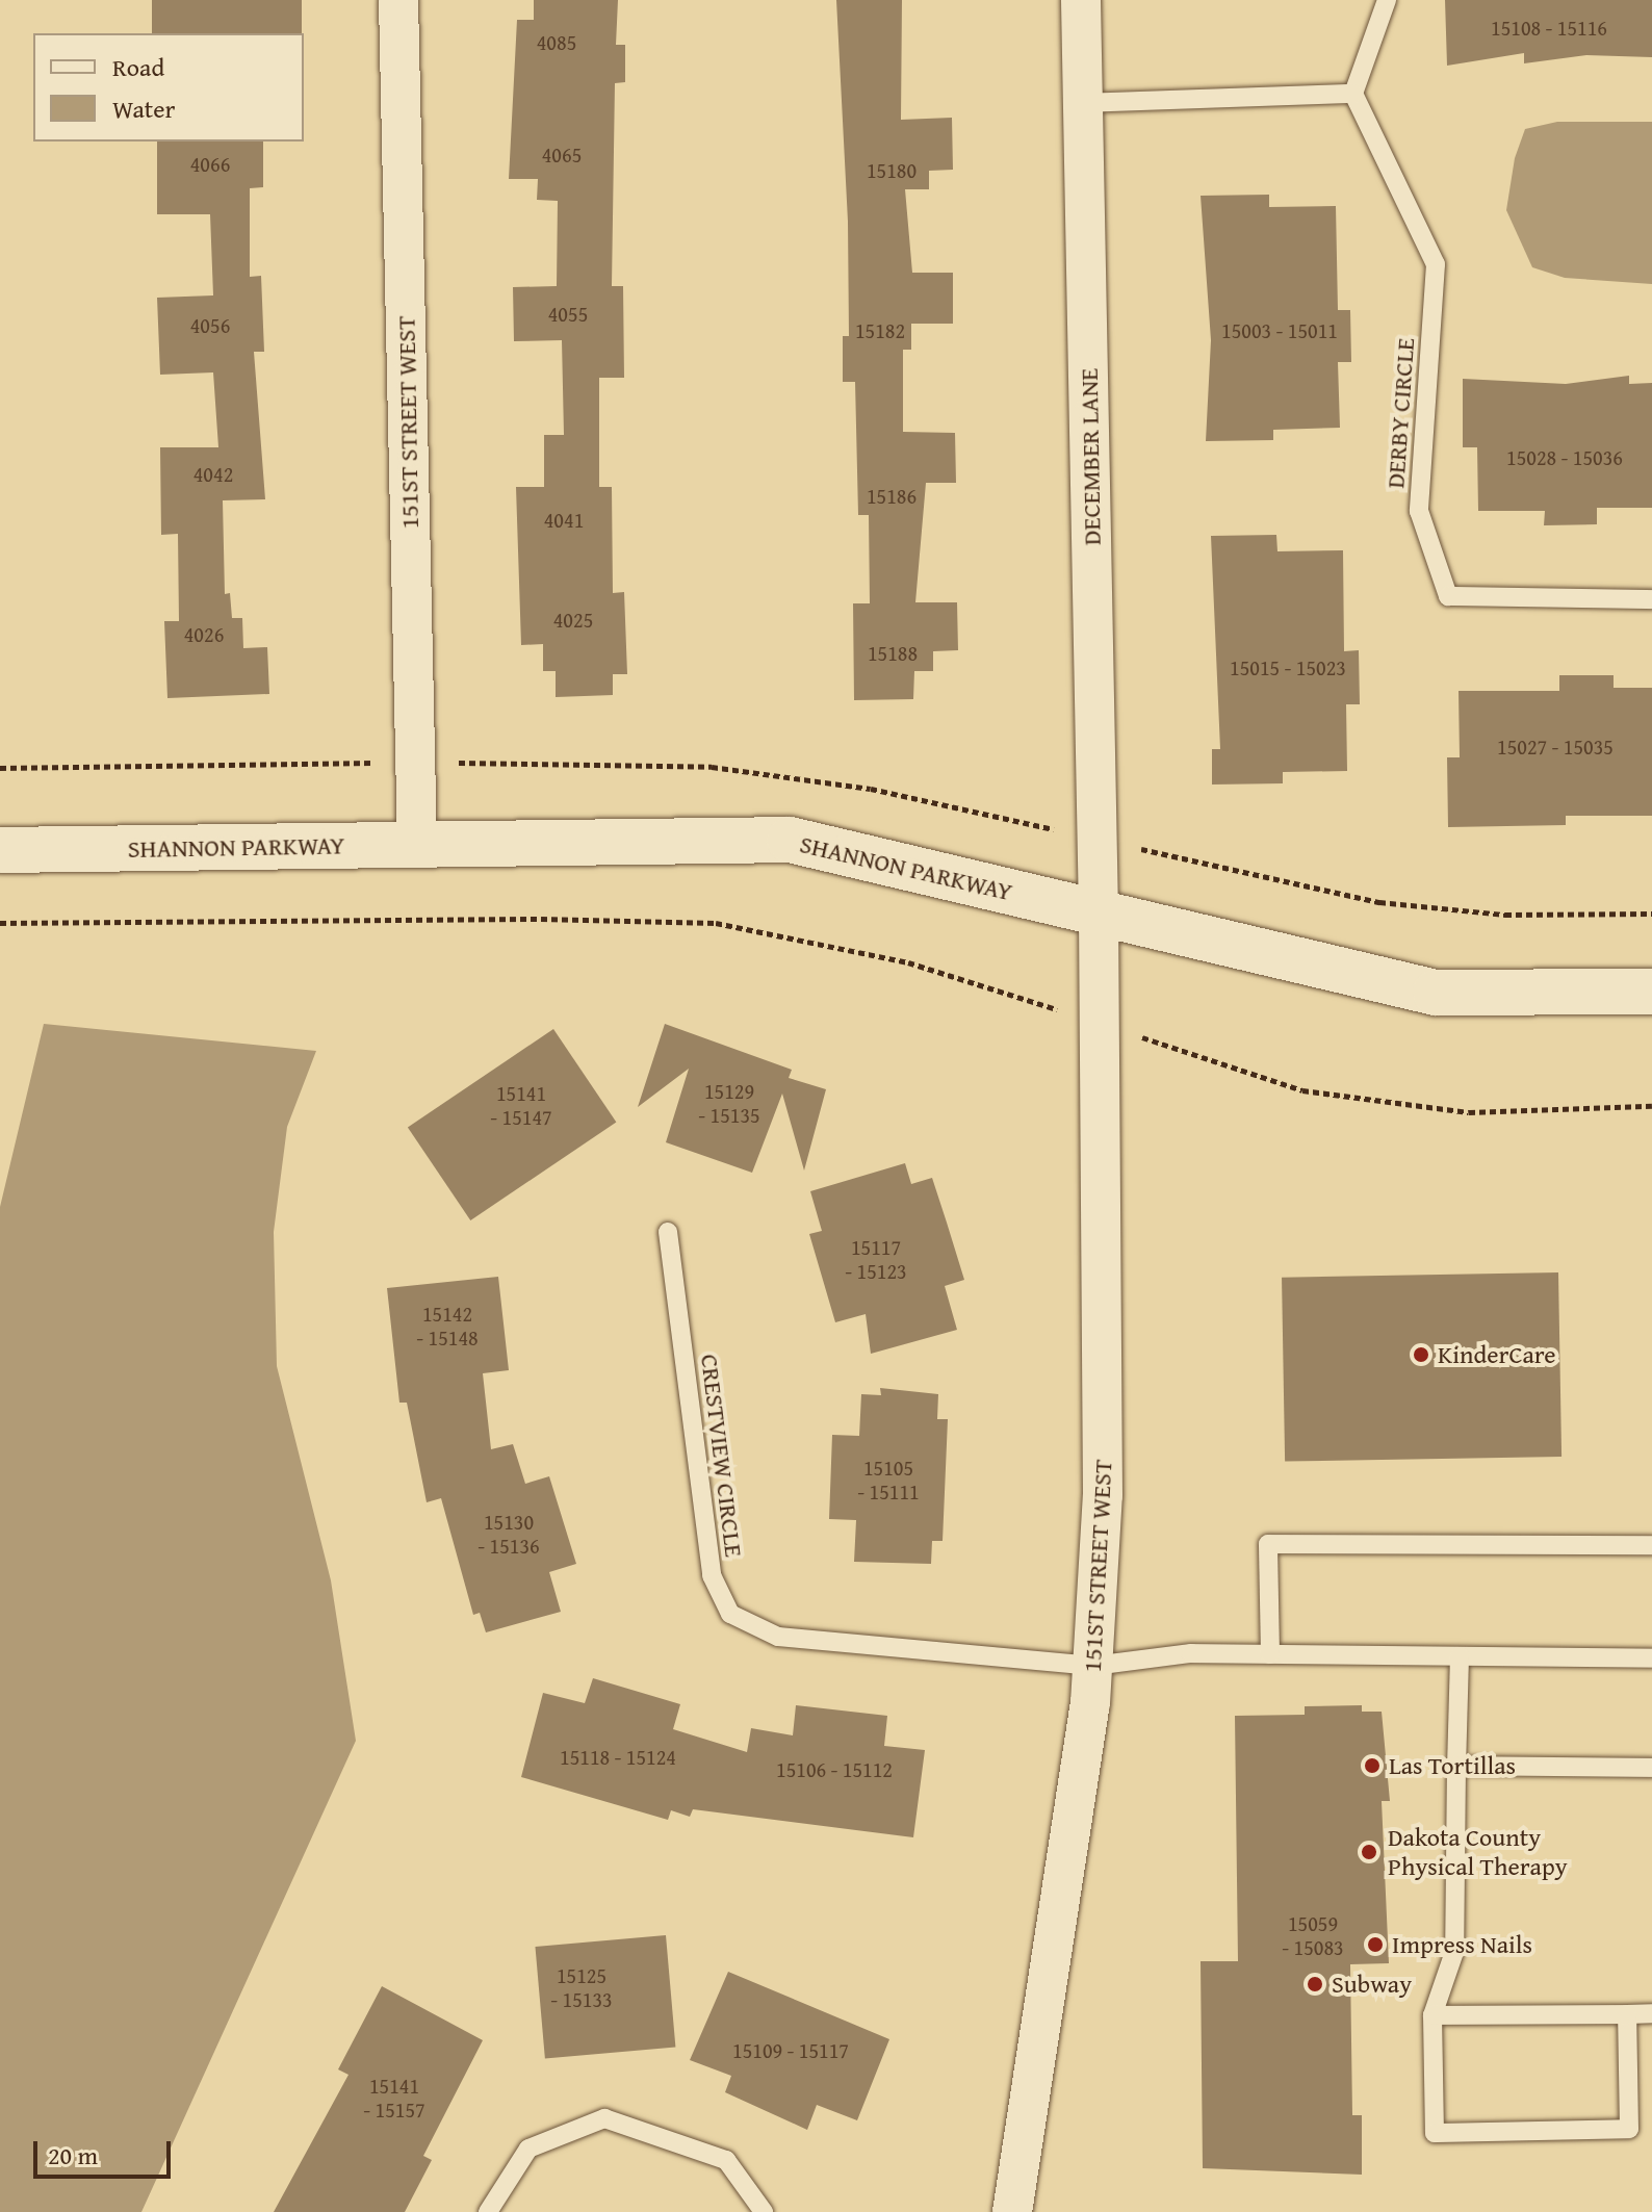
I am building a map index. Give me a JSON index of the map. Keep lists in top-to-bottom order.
{
  "streets": {
    "street": ["151ST STREET WEST", "DECEMBER LANE", "SHANNON PARKWAY"],
    "lane": ["DERBY CIRCLE", "CRESTVIEW CIRCLE"]
  },
  "crossings": [
    ["151ST STREET WEST", "DECEMBER LANE"],
    ["151ST STREET WEST", "SHANNON PARKWAY"],
    ["151ST STREET WEST", "CRESTVIEW CIRCLE"],
    ["DECEMBER LANE", "SHANNON PARKWAY"]
  ],
  "places": [
    "KinderCare",
    "Las Tortillas",
    "Dakota County Physical Therapy",
    "Impress Nails",
    "Subway"
  ],
  "house_numbers": [
    "15108 - 15116",
    "4085",
    "4065",
    "4066",
    "15180",
    "4055",
    "4056",
    "15182",
    "15003 - 15011",
    "15028 - 15036",
    "4042",
    "15186",
    "4041",
    "4025",
    "4026",
    "15188",
    "15015 - 15023",
    "15027 - 15035",
    "15129 - 15135",
    "15141 - 15147",
    "15117 - 15123",
    "15142 - 15148",
    "15105 - 15111",
    "15130 - 15136",
    "15118 - 15124",
    "15106 - 15112",
    "15059 - 15083",
    "15125 - 15133",
    "15109 - 15117",
    "15141 - 15157"
  ],
  "legend": ["Road", "Water"],
  "scale_bar": "20 m"
}
